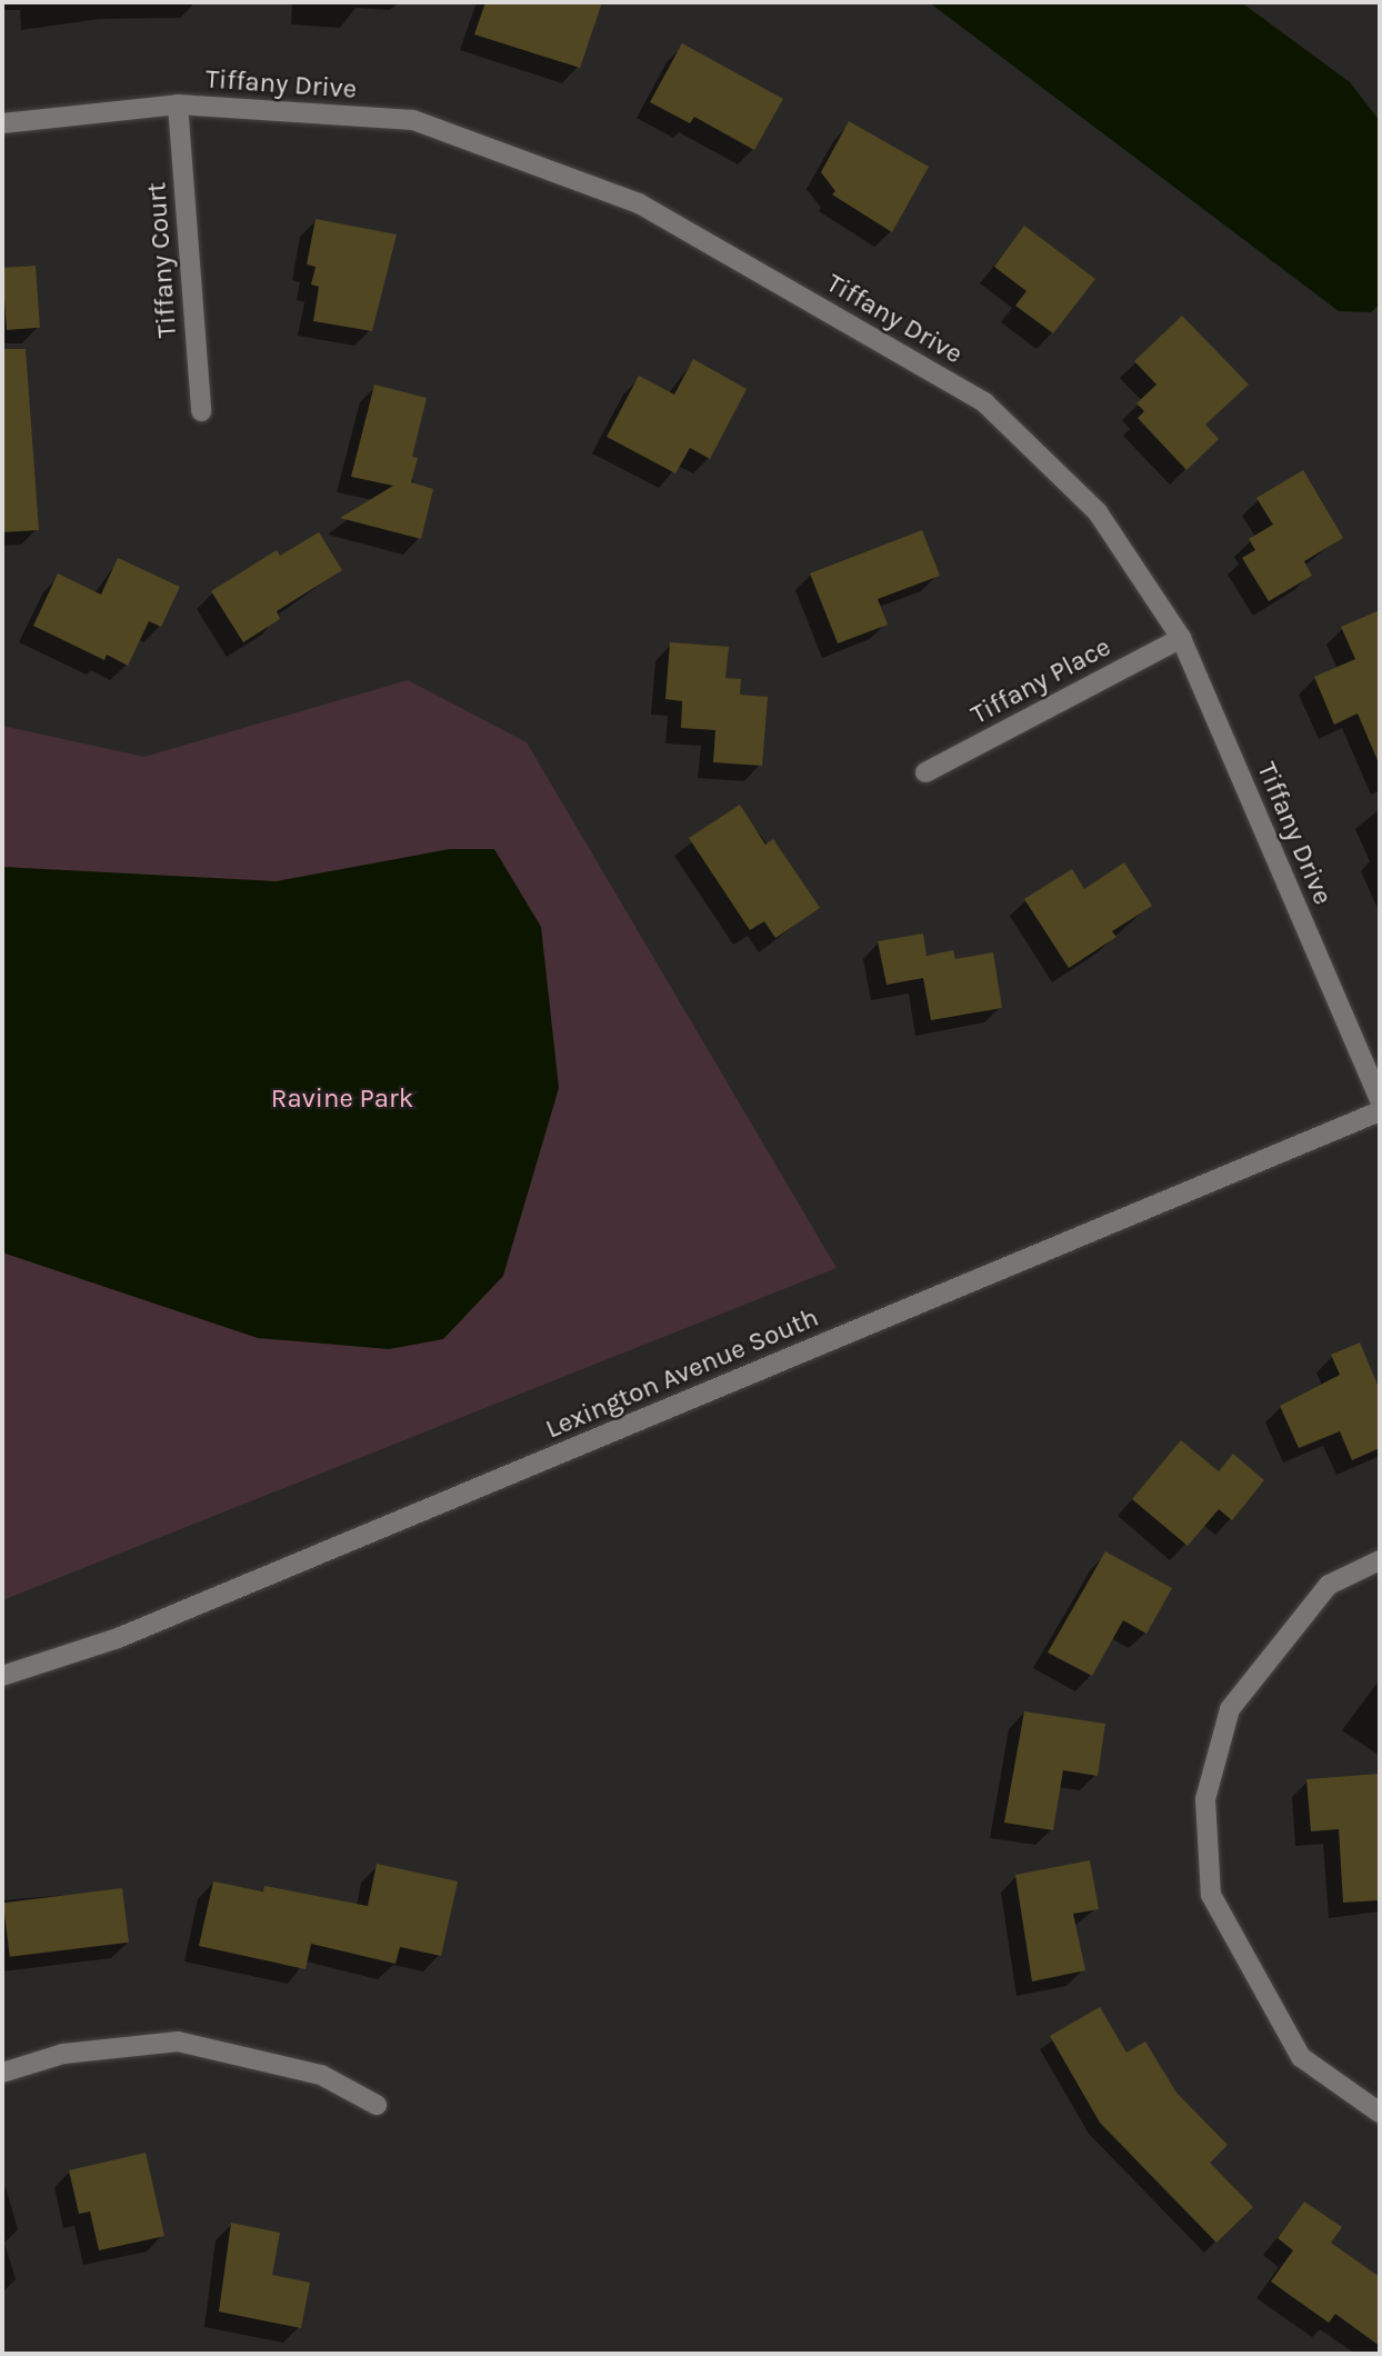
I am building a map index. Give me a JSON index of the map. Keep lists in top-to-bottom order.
{
  "streets": {
    "street": [
      "Tiffany Drive",
      "Tiffany Court",
      "Tiffany Place",
      "Lexington Avenue South"
    ]
  },
  "crossings": [
    ["Tiffany Drive", "Tiffany Court"],
    ["Tiffany Drive", "Tiffany Place"]
  ],
  "parks": ["Ravine Park"]
}
